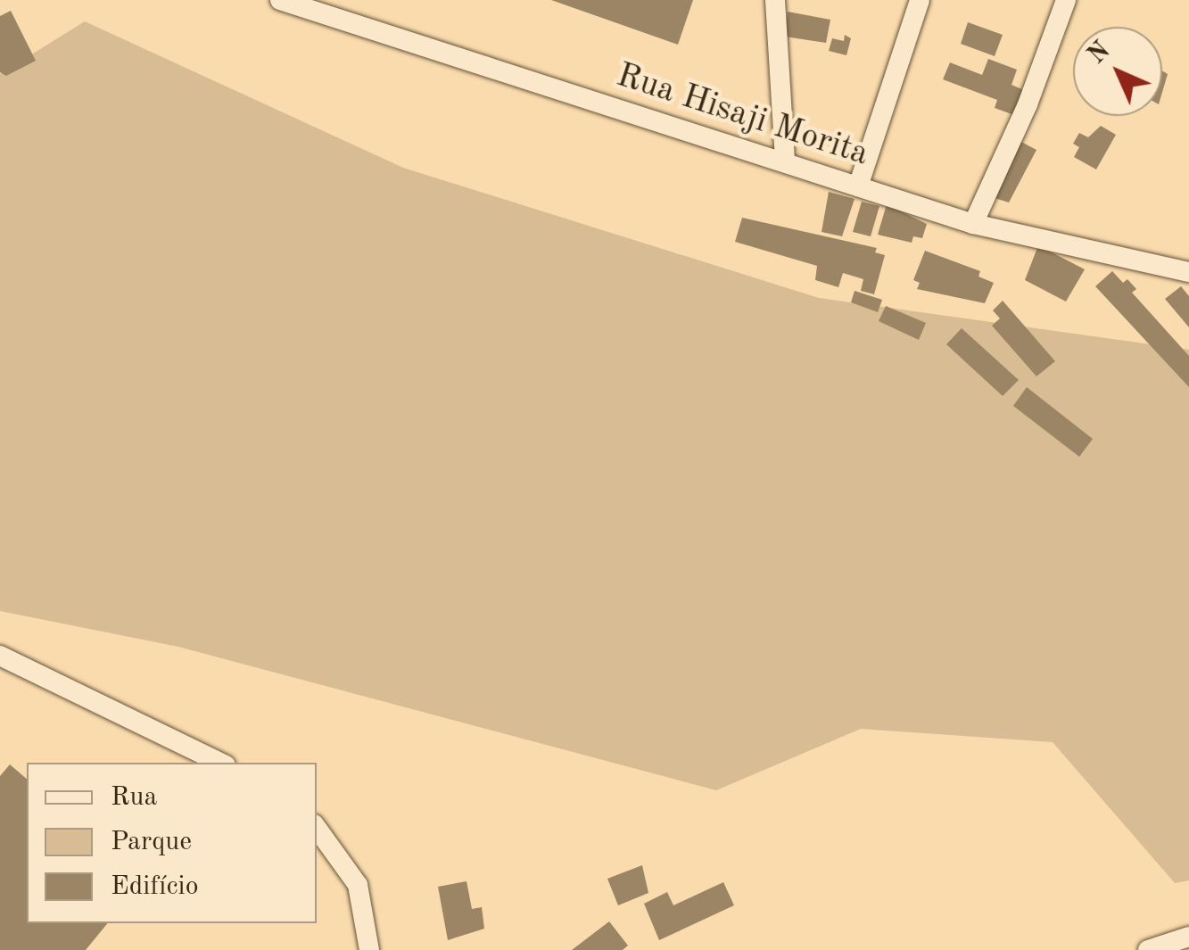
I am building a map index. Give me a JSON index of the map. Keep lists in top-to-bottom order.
{
  "streets": {
    "street": ["Rua Hisaji Morita"]
  },
  "legend": ["Rua", "Parque", "Edifício"],
  "north": "top left"
}
